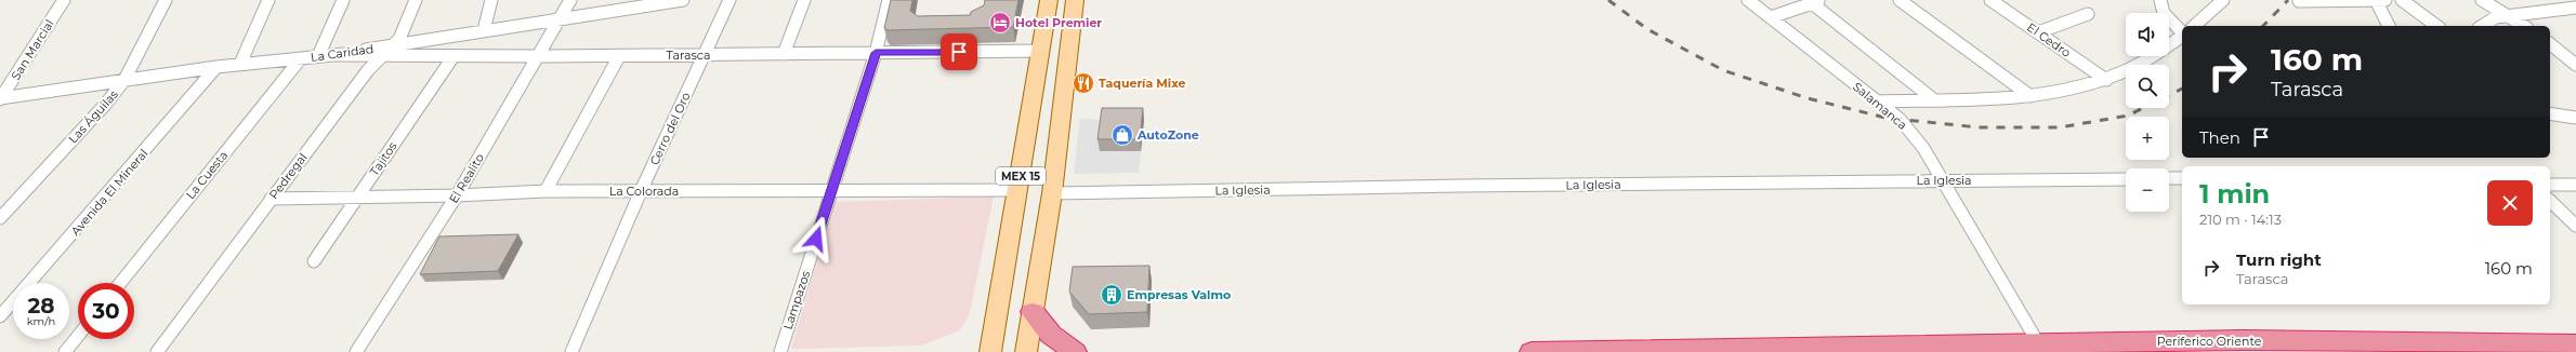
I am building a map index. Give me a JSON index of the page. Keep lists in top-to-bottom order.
{
  "streets": {
    "highway": ["Periferico Oriente"],
    "main road": ["MEX 15"],
    "street": [
      "El Cedro",
      "San Marcial",
      "La Caridad",
      "Tarasca",
      "Salamanca",
      "Las Águilas",
      "Cerro del Oro",
      "Tajitos",
      "La Cuesta",
      "Pedregal",
      "El Realito",
      "La Iglesia",
      "La Colorada",
      "Avenida El Mineral",
      "Lampazos"
    ]
  },
  "crossings": [
    ["San Marcial", "La Caridad"],
    ["La Caridad", "Tarasca"],
    ["La Caridad", "Las Águilas"],
    ["La Caridad", "La Cuesta"],
    ["La Caridad", "Pedregal"],
    ["La Caridad", "El Realito"],
    ["La Caridad", "Avenida El Mineral"],
    ["Tarasca", "Cerro del Oro"],
    ["Tarasca", "Tajitos"],
    ["Tarasca", "Pedregal"],
    ["Tarasca", "MEX 15"],
    ["Tarasca", "El Realito"],
    ["Tarasca", "Lampazos"],
    ["Salamanca", "La Iglesia"],
    ["Salamanca", "Periferico Oriente"],
    ["Cerro del Oro", "La Colorada"],
    ["Tajitos", "La Colorada"],
    ["Pedregal", "La Colorada"],
    ["MEX 15", "La Iglesia"],
    ["MEX 15", "La Colorada"],
    ["El Realito", "La Colorada"],
    ["La Colorada", "Lampazos"]
  ],
  "places": {
    "hotel": ["Hotel Premier"],
    "restaurant": ["Taquería Mixe"],
    "shop": ["AutoZone"],
    "building": ["Empresas Valmo"]
  },
  "page": {
    "map_buttons": ["+", "−"],
    "turn": ["160 m", "Tarasca"],
    "then": "Then",
    "heading": ["1 min", "210 m · 14:13"],
    "list": [
      {
        "name": "Turn right",
        "note": "Tarasca",
        "value": "160 m"
      }
    ],
    "speed": "28 km/h",
    "limit": "30"
  }
}
